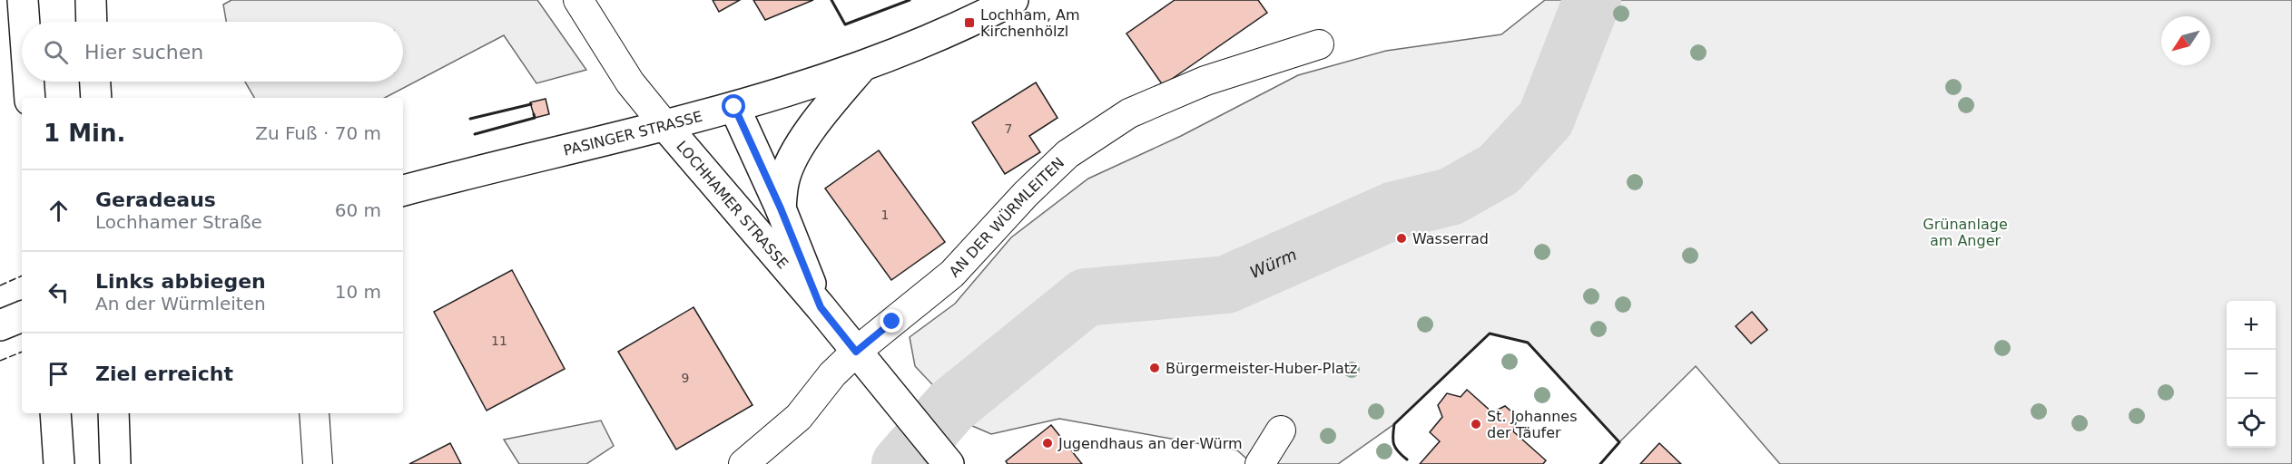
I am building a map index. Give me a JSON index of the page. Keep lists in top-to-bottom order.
{
  "streets": {
    "main road": ["PASINGER STRASSE", "LOCHHAMER STRASSE"],
    "street": ["AN DER WÜRMLEITEN"]
  },
  "crossings": [
    ["PASINGER STRASSE", "LOCHHAMER STRASSE"],
    ["LOCHHAMER STRASSE", "AN DER WÜRMLEITEN"]
  ],
  "water": ["Würm"],
  "parks": ["Grünanlage am Anger"],
  "places": {
    "transit": ["Lochham, Am Kirchenhölzl"],
    "other": [
      "Wasserrad",
      "Bürgermeister-Huber-Platz",
      "St. Johannes der Täufer",
      "Jugendhaus an der Würm"
    ]
  },
  "house_numbers": [
    "7",
    "1",
    "11",
    "9"
  ],
  "north": "bottom left",
  "page": {
    "search": "Hier suchen",
    "heading": ["1 Min.", "Zu Fuß · 70 m"],
    "list": [
      ["Geradeaus", "Lochhamer Straße", "60 m"],
      ["Links abbiegen", "An der Würmleiten", "10 m"],
      "Ziel erreicht"
    ],
    "map_buttons": ["+", "−"]
  }
}
